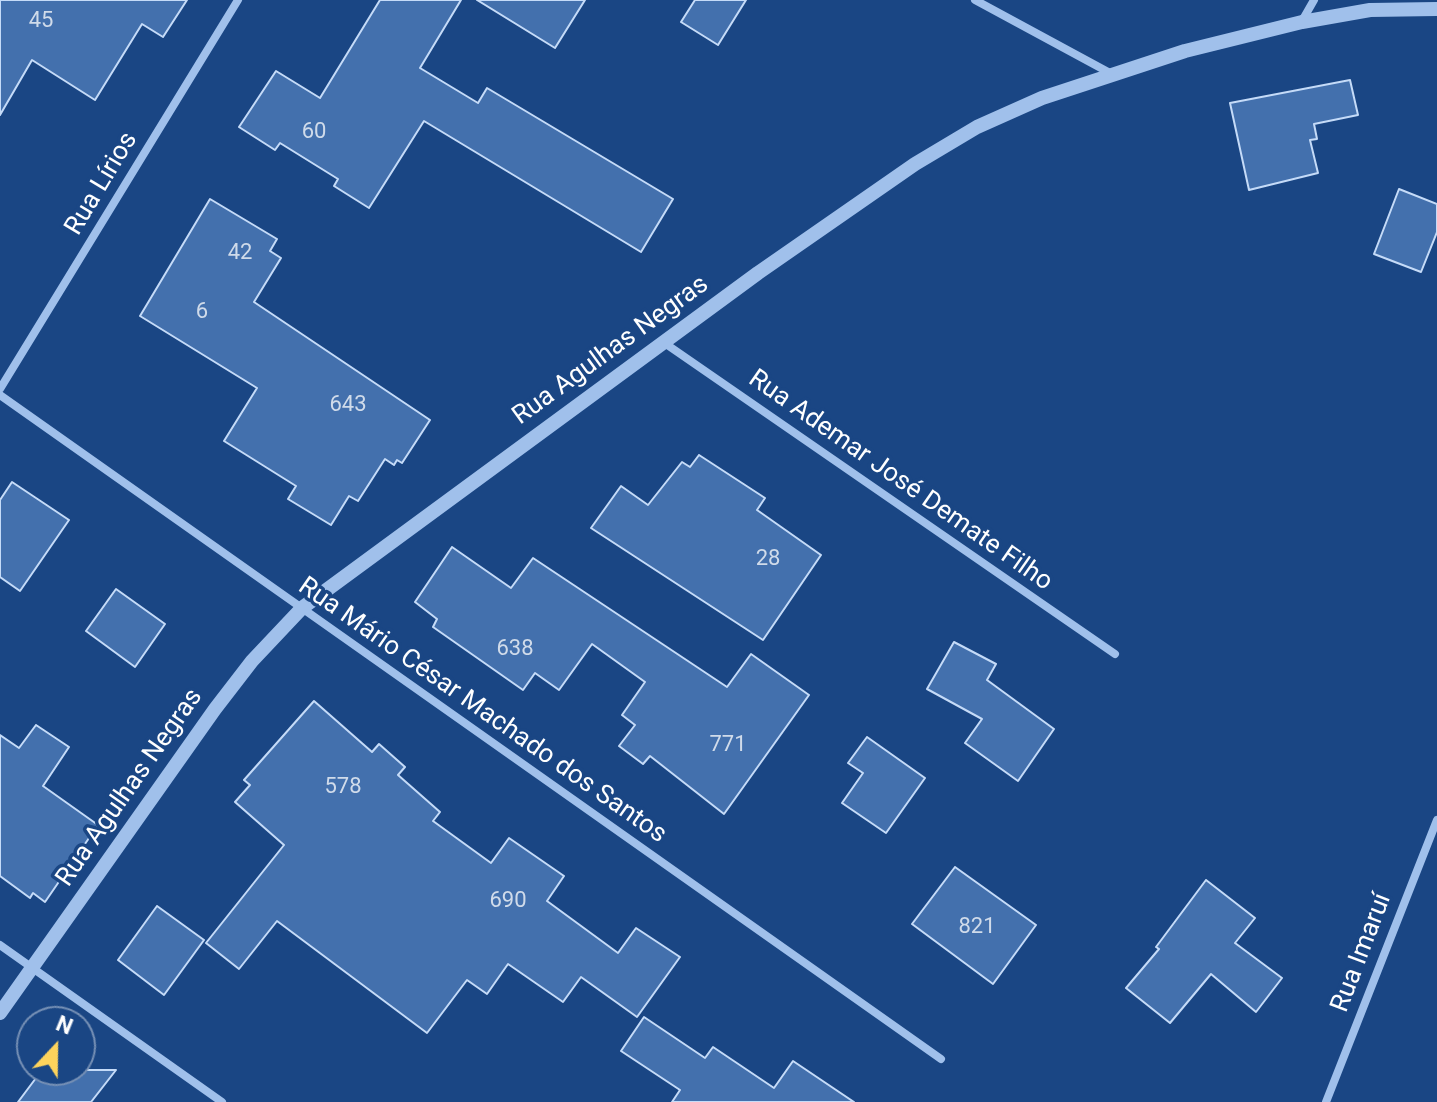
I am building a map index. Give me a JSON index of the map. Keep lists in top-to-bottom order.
{
  "streets": {
    "street": [
      "Rua Lírios",
      "Rua Agulhas Negras",
      "Rua Ademar José Demate Filho",
      "Rua Mário César Machado dos Santos",
      "Rua Imaruí"
    ]
  },
  "crossings": [
    ["Rua Agulhas Negras", "Rua Ademar José Demate Filho"],
    ["Rua Agulhas Negras", "Rua Mário César Machado dos Santos"]
  ],
  "house_numbers": [
    "45",
    "60",
    "42",
    "6",
    "643",
    "28",
    "638",
    "771",
    "578",
    "690",
    "821"
  ],
  "north": "top"
}
